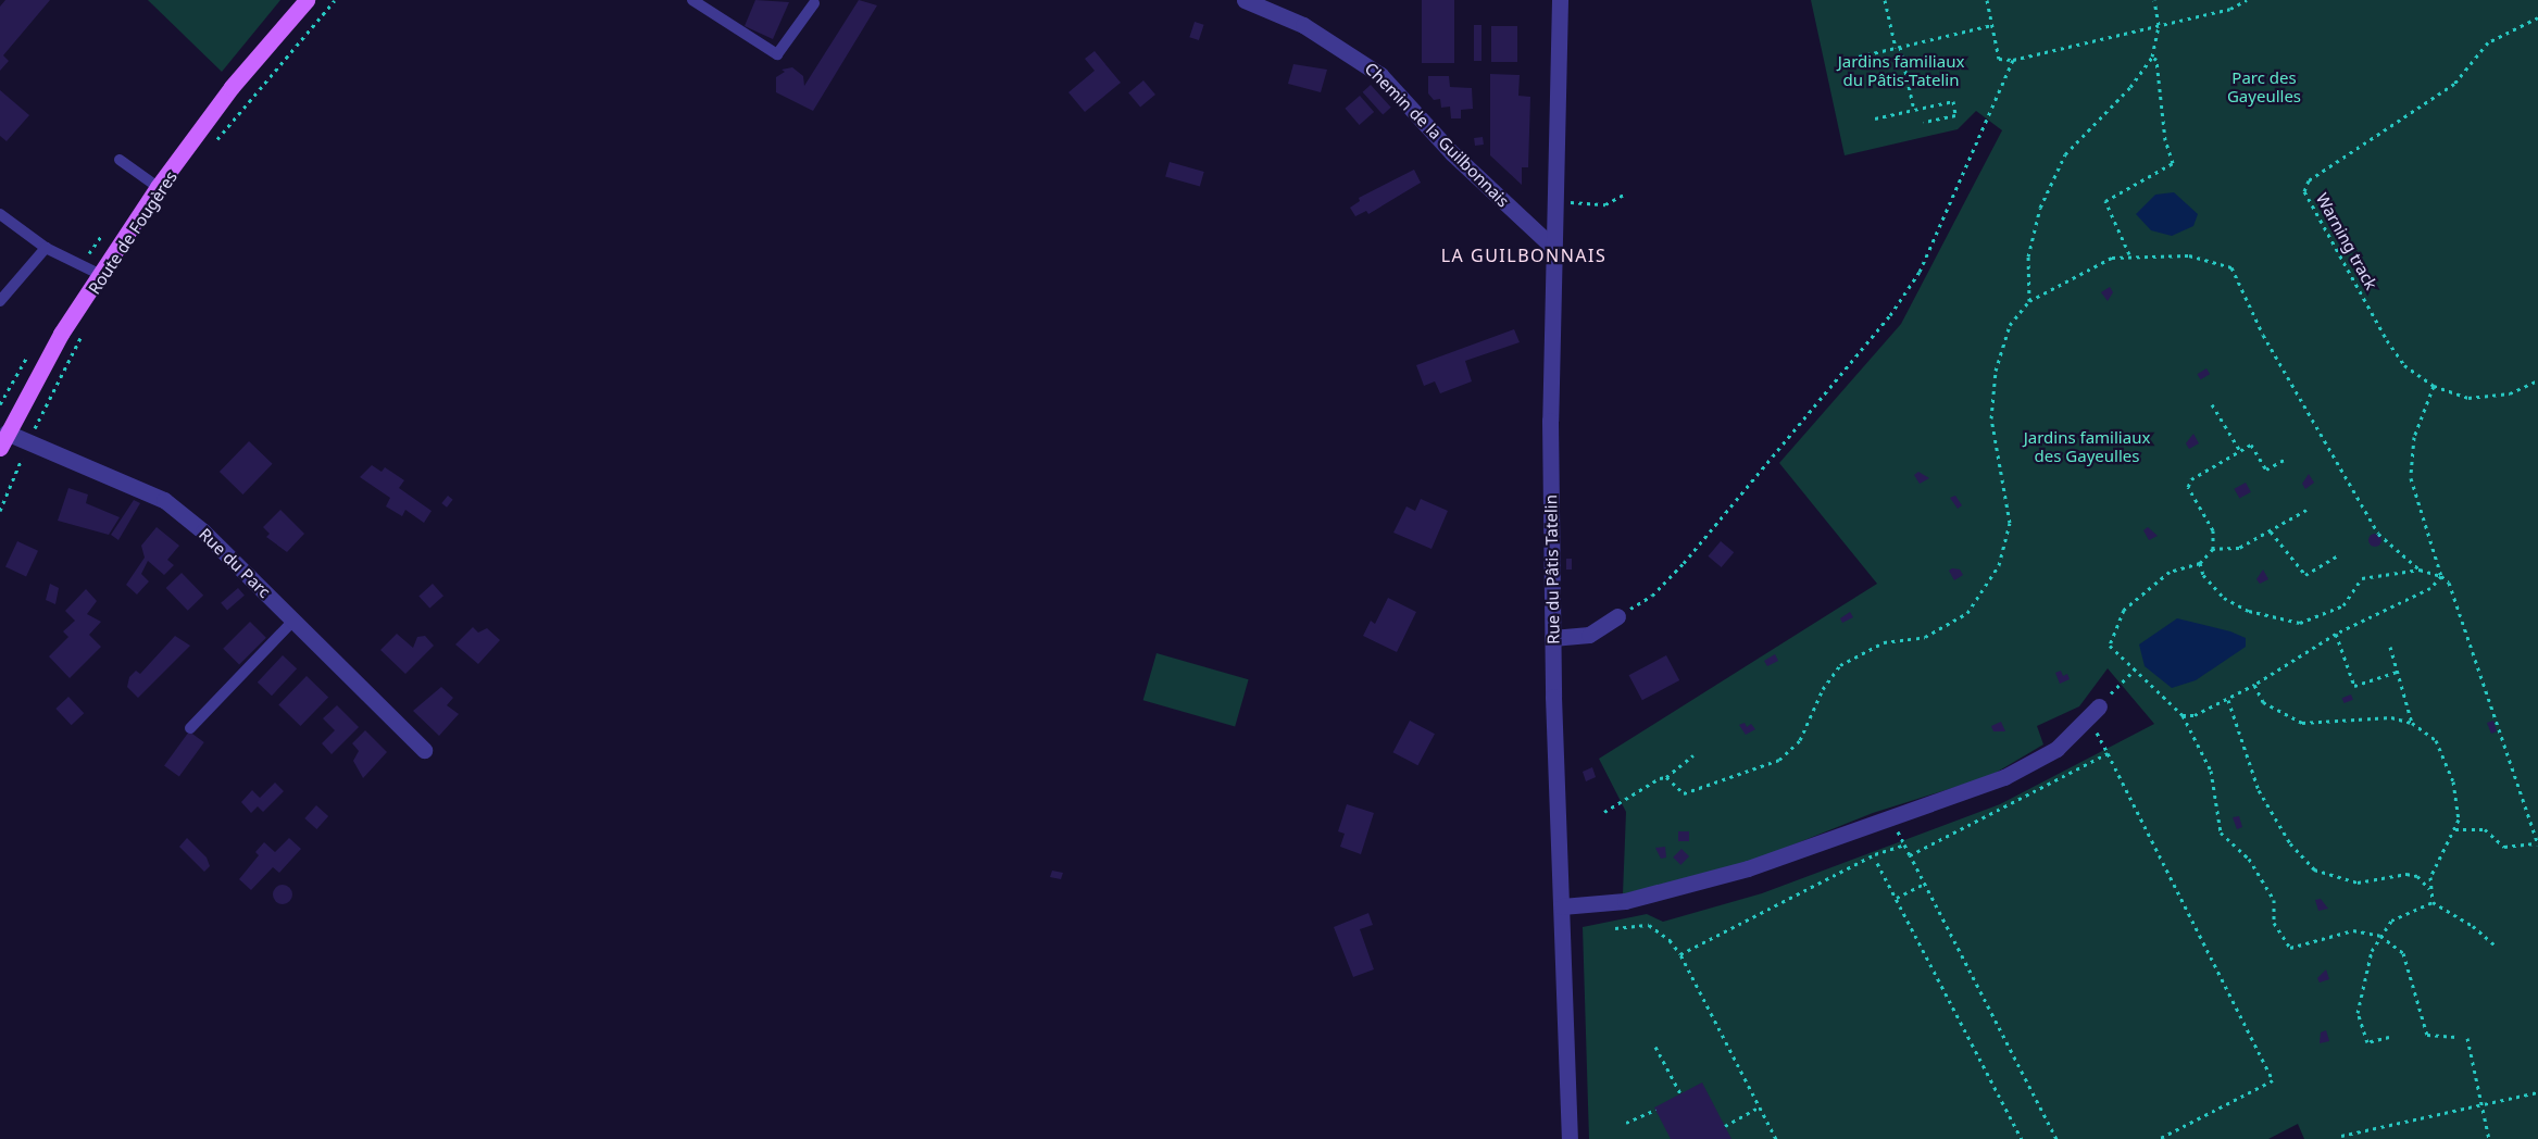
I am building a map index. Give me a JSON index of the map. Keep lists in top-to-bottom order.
{
  "streets": {
    "street": ["Chemin de la Guilbonnais", "Rue du Parc", "Rue du Pâtis Tatelin"],
    "path": ["Warning track"]
  },
  "crossings": [
    ["Chemin de la Guilbonnais", "Rue du Pâtis Tatelin"]
  ],
  "districts": ["LA GUILBONNAIS"],
  "parks": ["Jardins familiaux du Pâtis-Tatelin", "Parc des Gayeulles", "Jardins familiaux des Gayeulles"]
}
